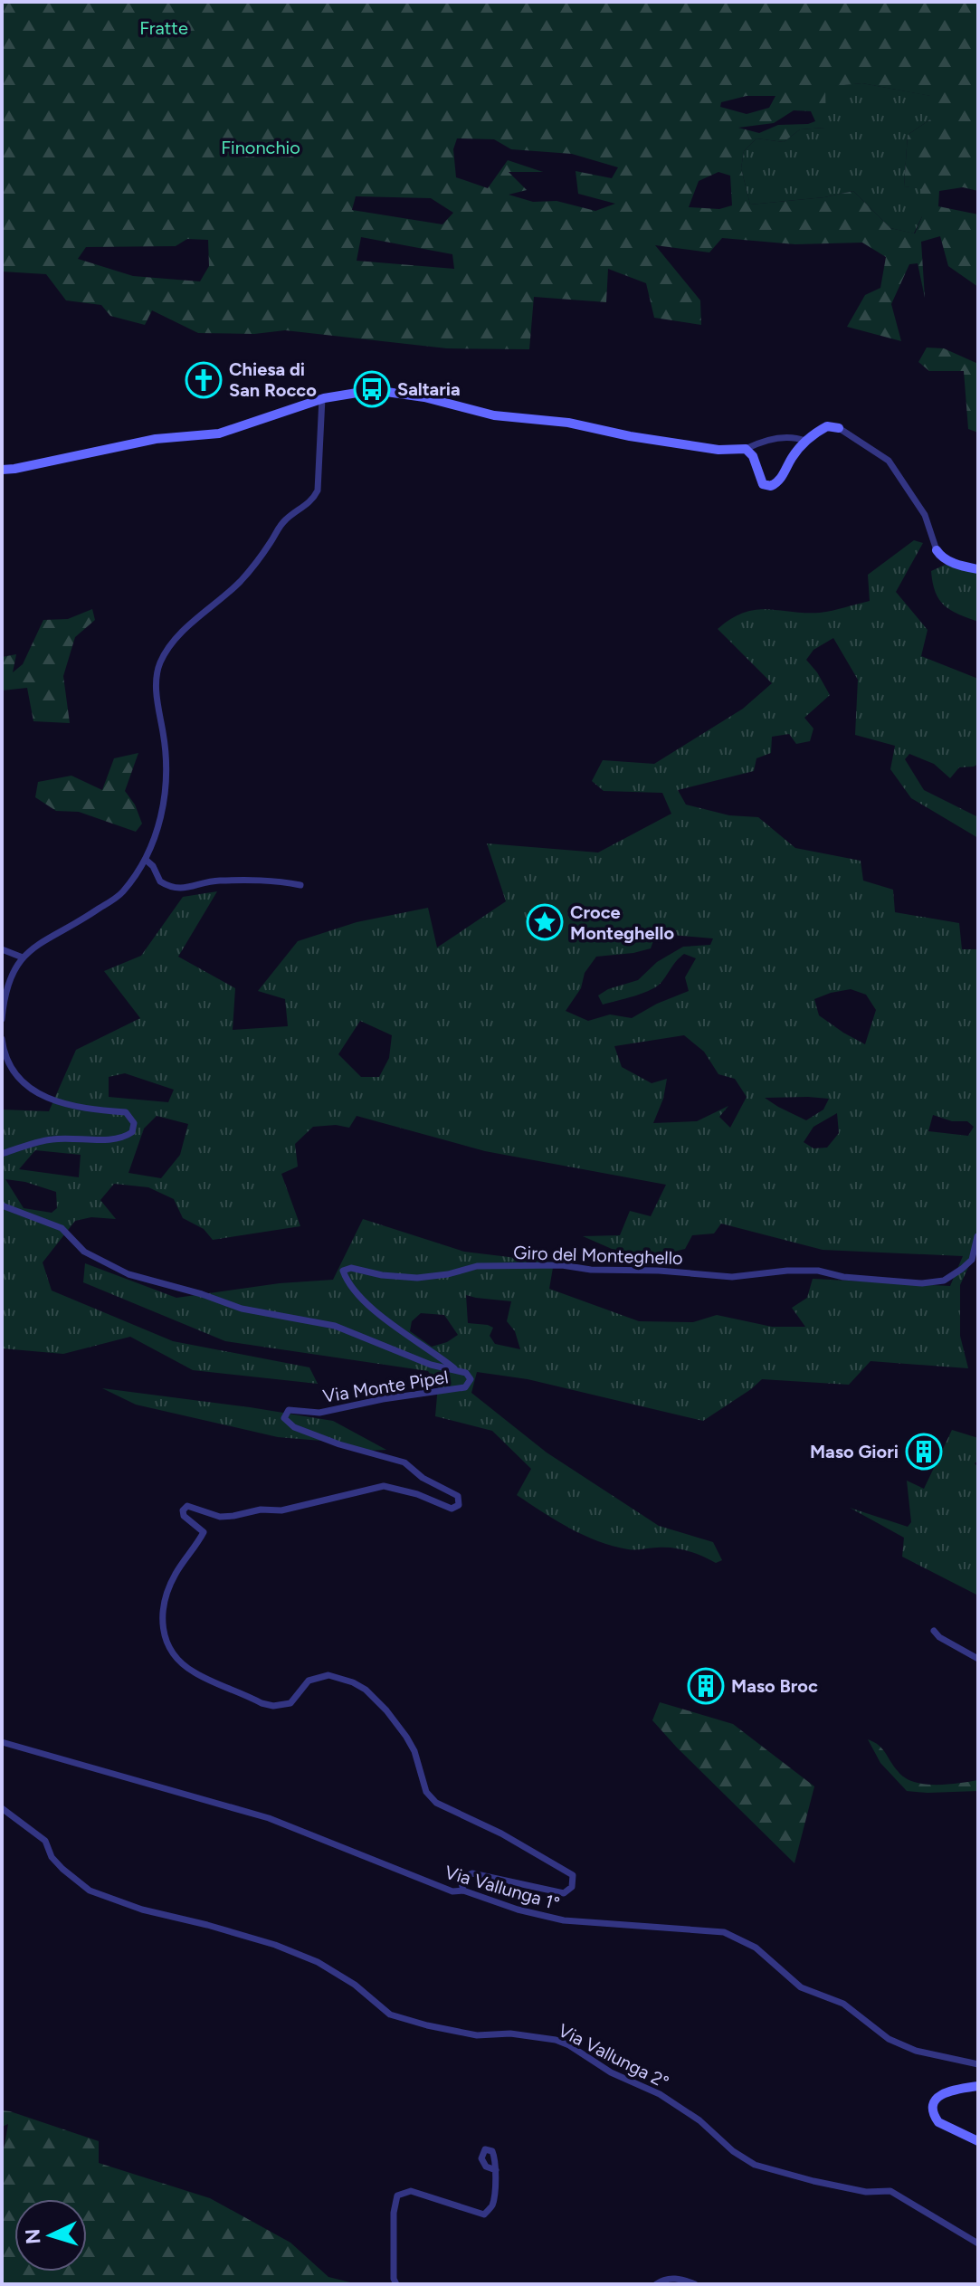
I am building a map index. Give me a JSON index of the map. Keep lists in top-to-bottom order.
{
  "streets": {
    "street": [
      "Giro del Monteghello",
      "Via Monte Pipel",
      "Via Vallunga 1°",
      "Via Vallunga 2°"
    ]
  },
  "crossings": [
    ["Giro del Monteghello", "Via Monte Pipel"],
    ["Via Monte Pipel", "Via Vallunga 1°"]
  ],
  "parks": ["Fratte", "Finonchio"],
  "places": {
    "church": ["Chiesa di San Rocco"],
    "bus stop": ["Saltaria"],
    "place": ["Croce Monteghello"],
    "building": ["Maso Giori", "Maso Broc"]
  },
  "north": "left"
}
